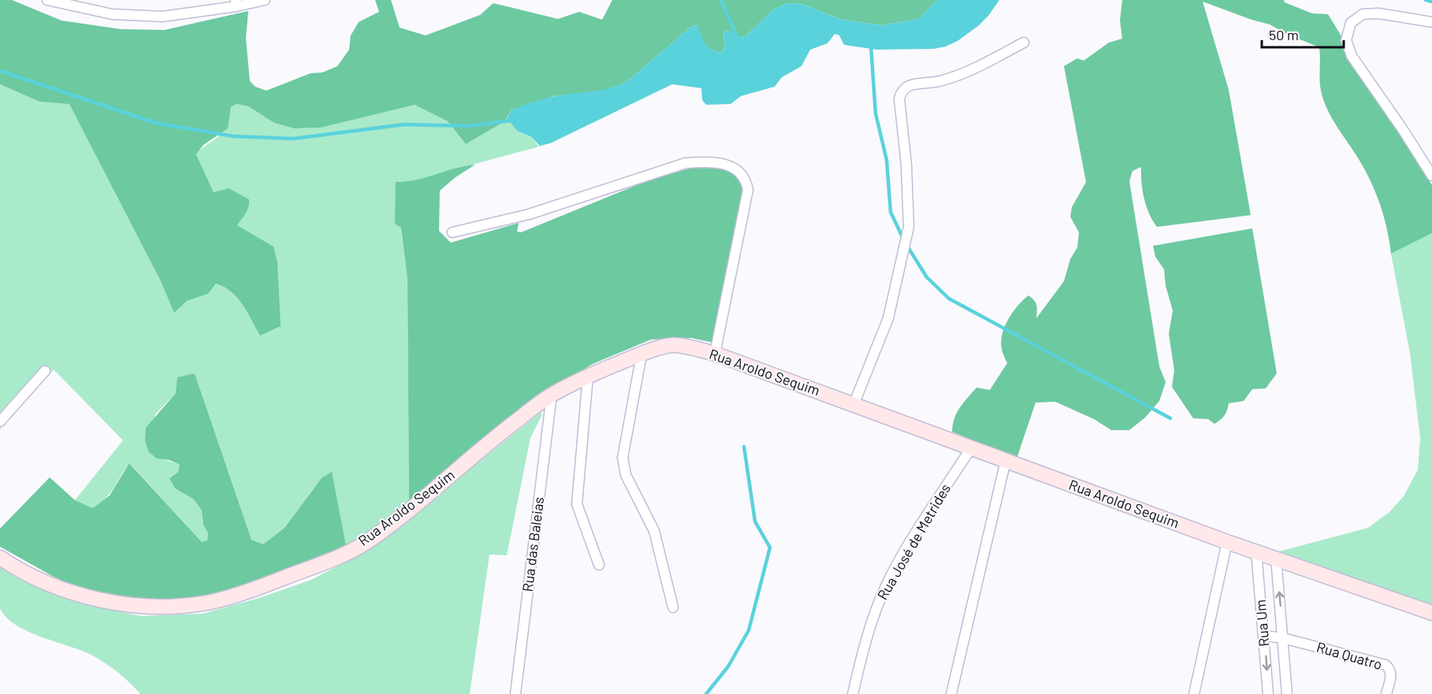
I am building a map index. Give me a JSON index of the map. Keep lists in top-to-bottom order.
{
  "streets": {
    "street": [
      "Rua Aroldo Sequim",
      "Rua José de Metrides",
      "Rua das Baleias",
      "Rua Um",
      "Rua Quatro"
    ]
  },
  "crossings": [
    ["Rua Aroldo Sequim", "Rua José de Metrides"],
    ["Rua Aroldo Sequim", "Rua das Baleias"],
    ["Rua Aroldo Sequim", "Rua Um"],
    ["Rua Um", "Rua Quatro"]
  ],
  "scale_bar": "50 m"
}
